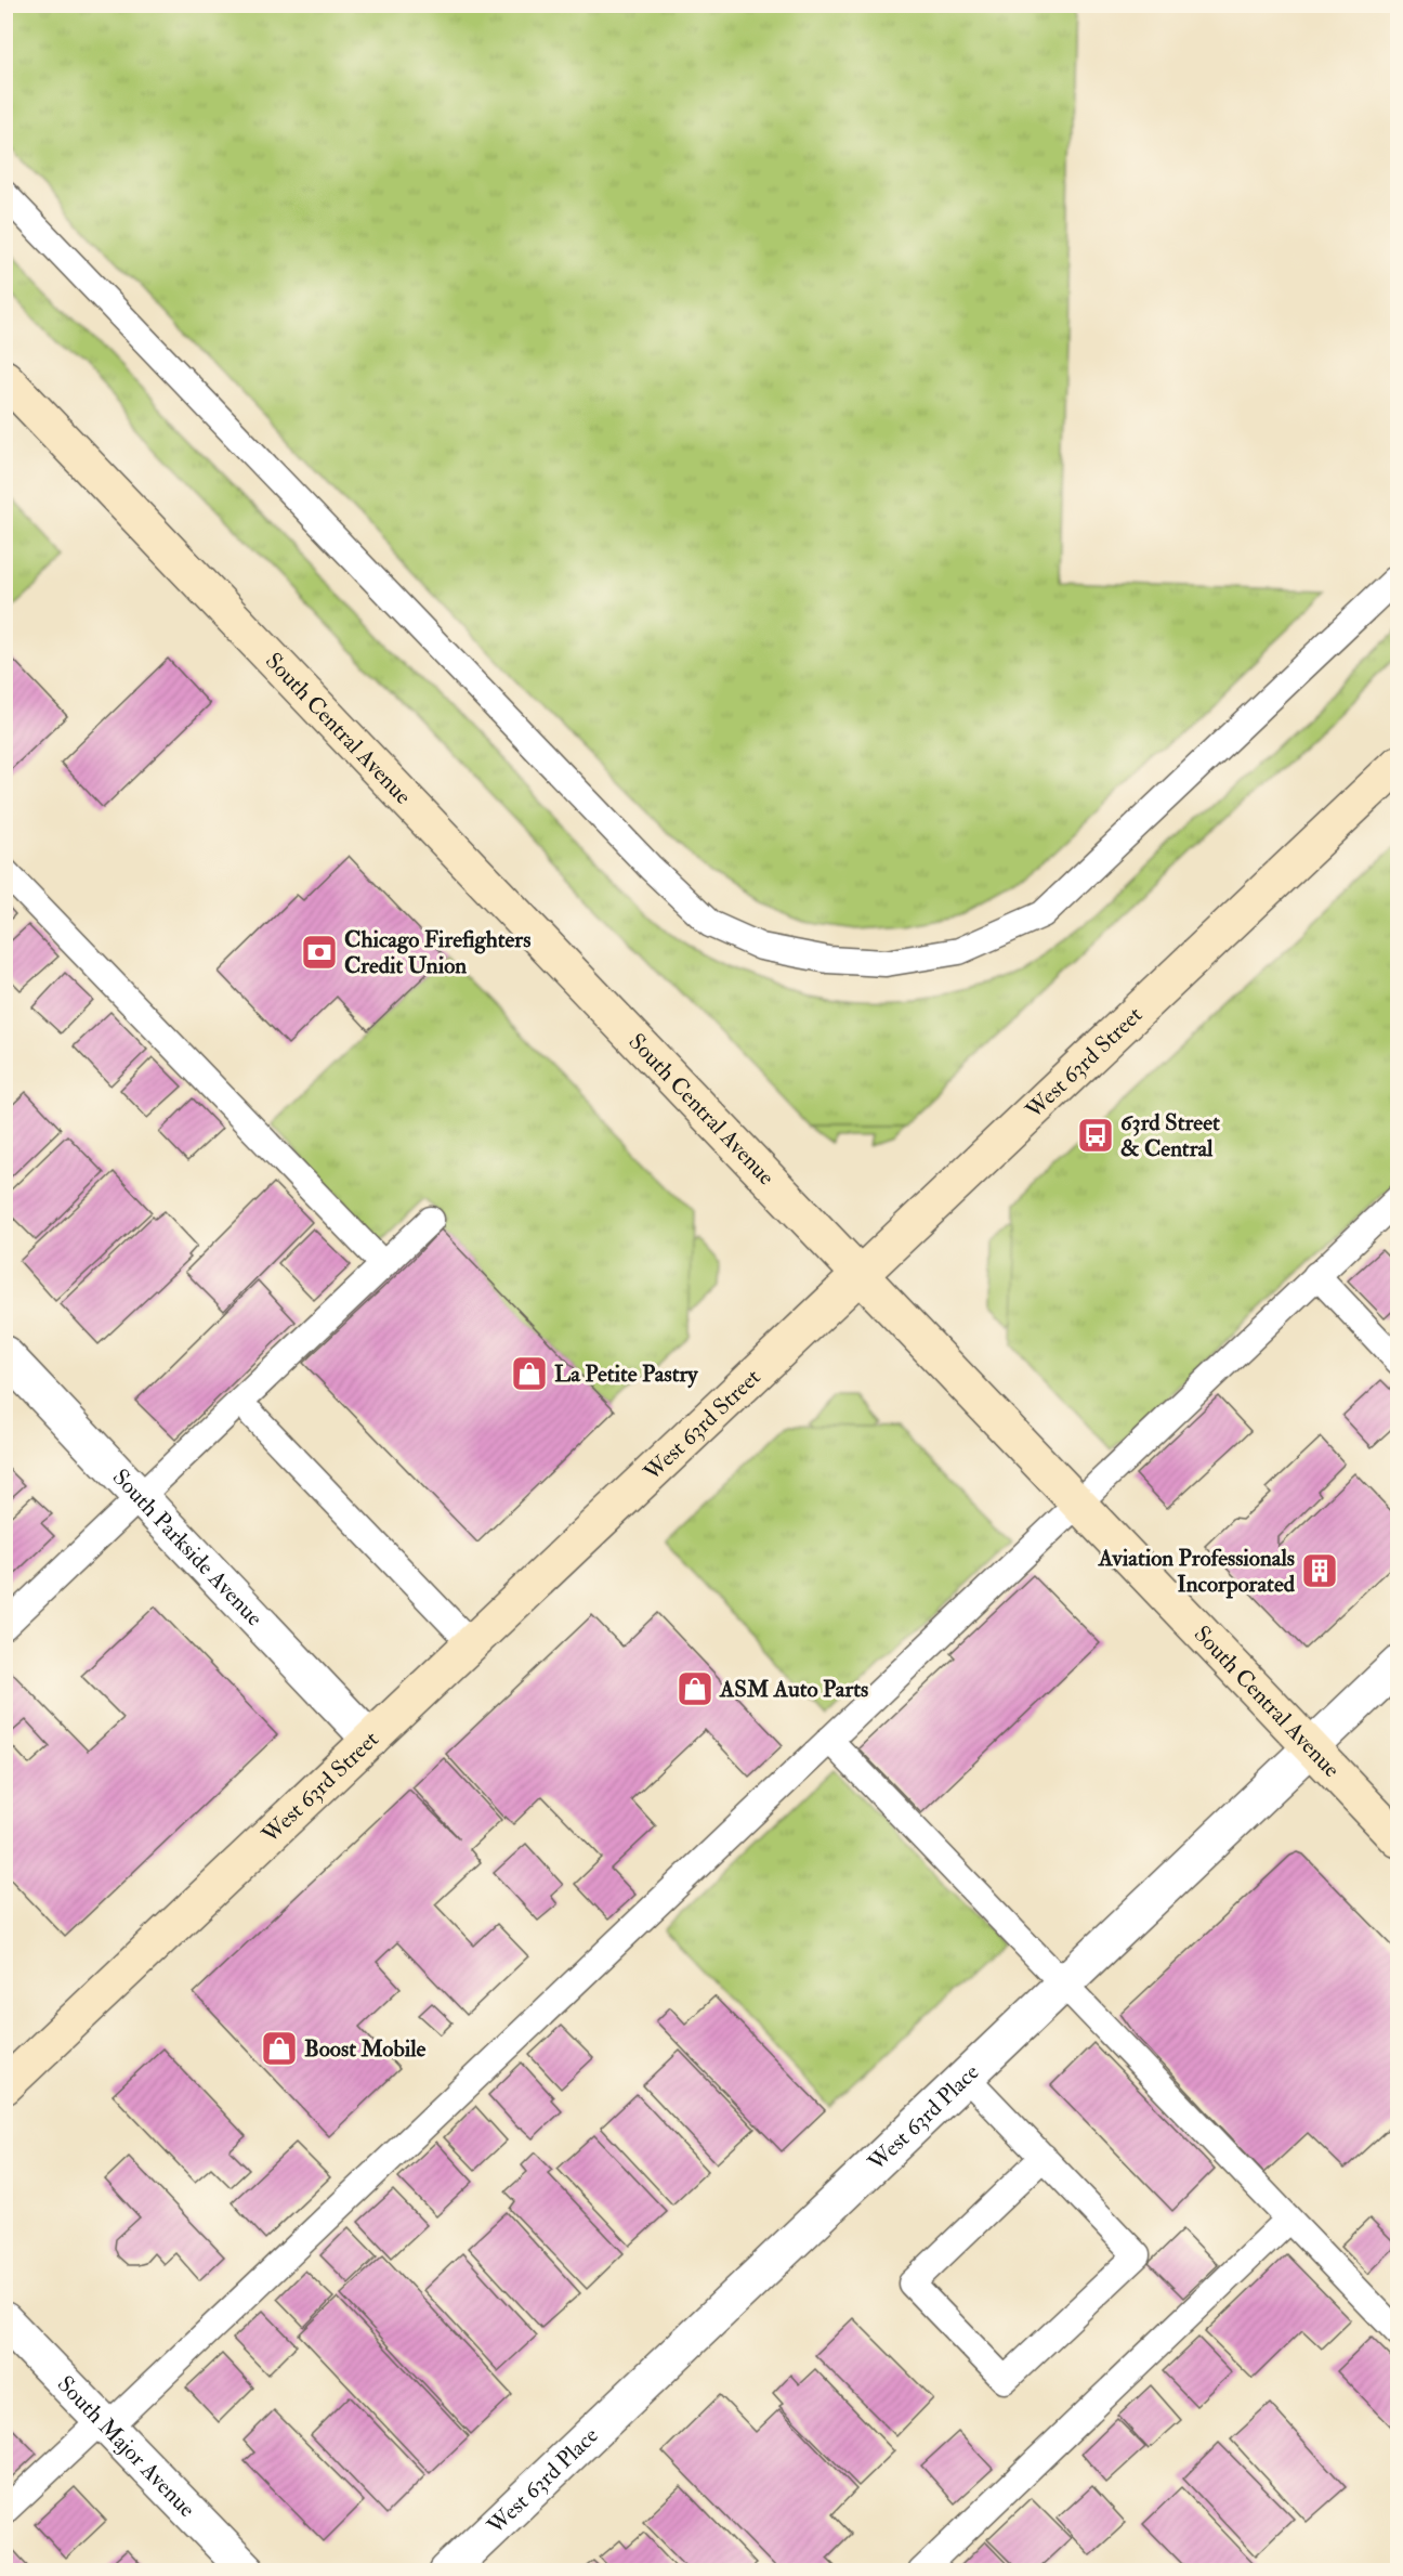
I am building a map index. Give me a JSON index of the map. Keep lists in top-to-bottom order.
{
  "streets": {
    "main road": ["South Central Avenue", "West 63rd Street"],
    "street": ["South Parkside Avenue", "West 63rd Place", "South Major Avenue"]
  },
  "crossings": [
    ["South Central Avenue", "West 63rd Street"],
    ["South Central Avenue", "West 63rd Place"],
    ["West 63rd Street", "South Parkside Avenue"]
  ],
  "places": {
    "bank": ["Chicago Firefighters Credit Union"],
    "bus stop": ["63rd Street & Central"],
    "shop": ["La Petite Pastry", "ASM Auto Parts", "Boost Mobile"],
    "building": ["Aviation Professionals Incorporated"]
  }
}
